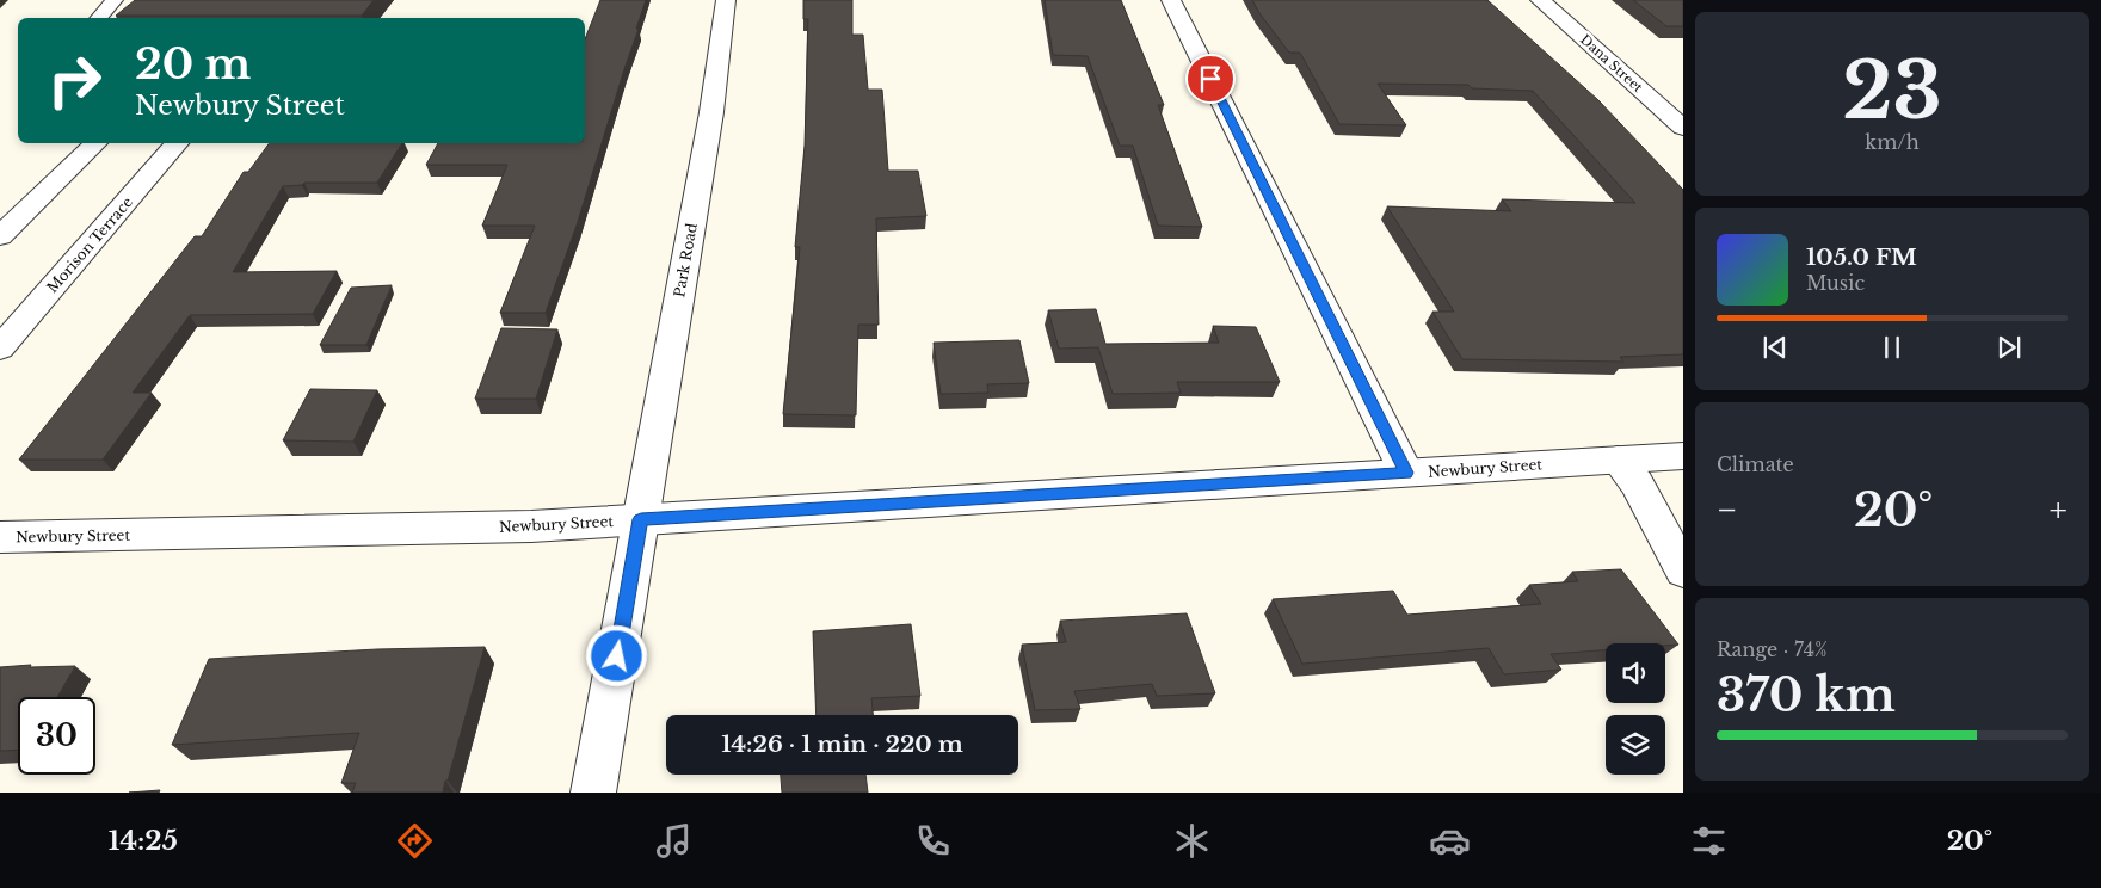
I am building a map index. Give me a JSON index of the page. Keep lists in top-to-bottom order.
{
  "streets": {
    "street": [
      "Dana Street",
      "Morison Terrace",
      "Park Road",
      "Newbury Street"
    ]
  },
  "crossings": [
    ["Park Road", "Newbury Street"]
  ],
  "page": {
    "tile": [
      ["23", "km/h"],
      "Climate",
      ["Range · 74%", "370 km"]
    ],
    "turn": ["20 m", "Newbury Street"],
    "song": ["105.0 FM", "Music"],
    "heat": ["−", "20°", "+"],
    "limit": "30",
    "trip": "14:26 · 1 min · 220 m",
    "tabs": ["14:25", "20°"]
  }
}
